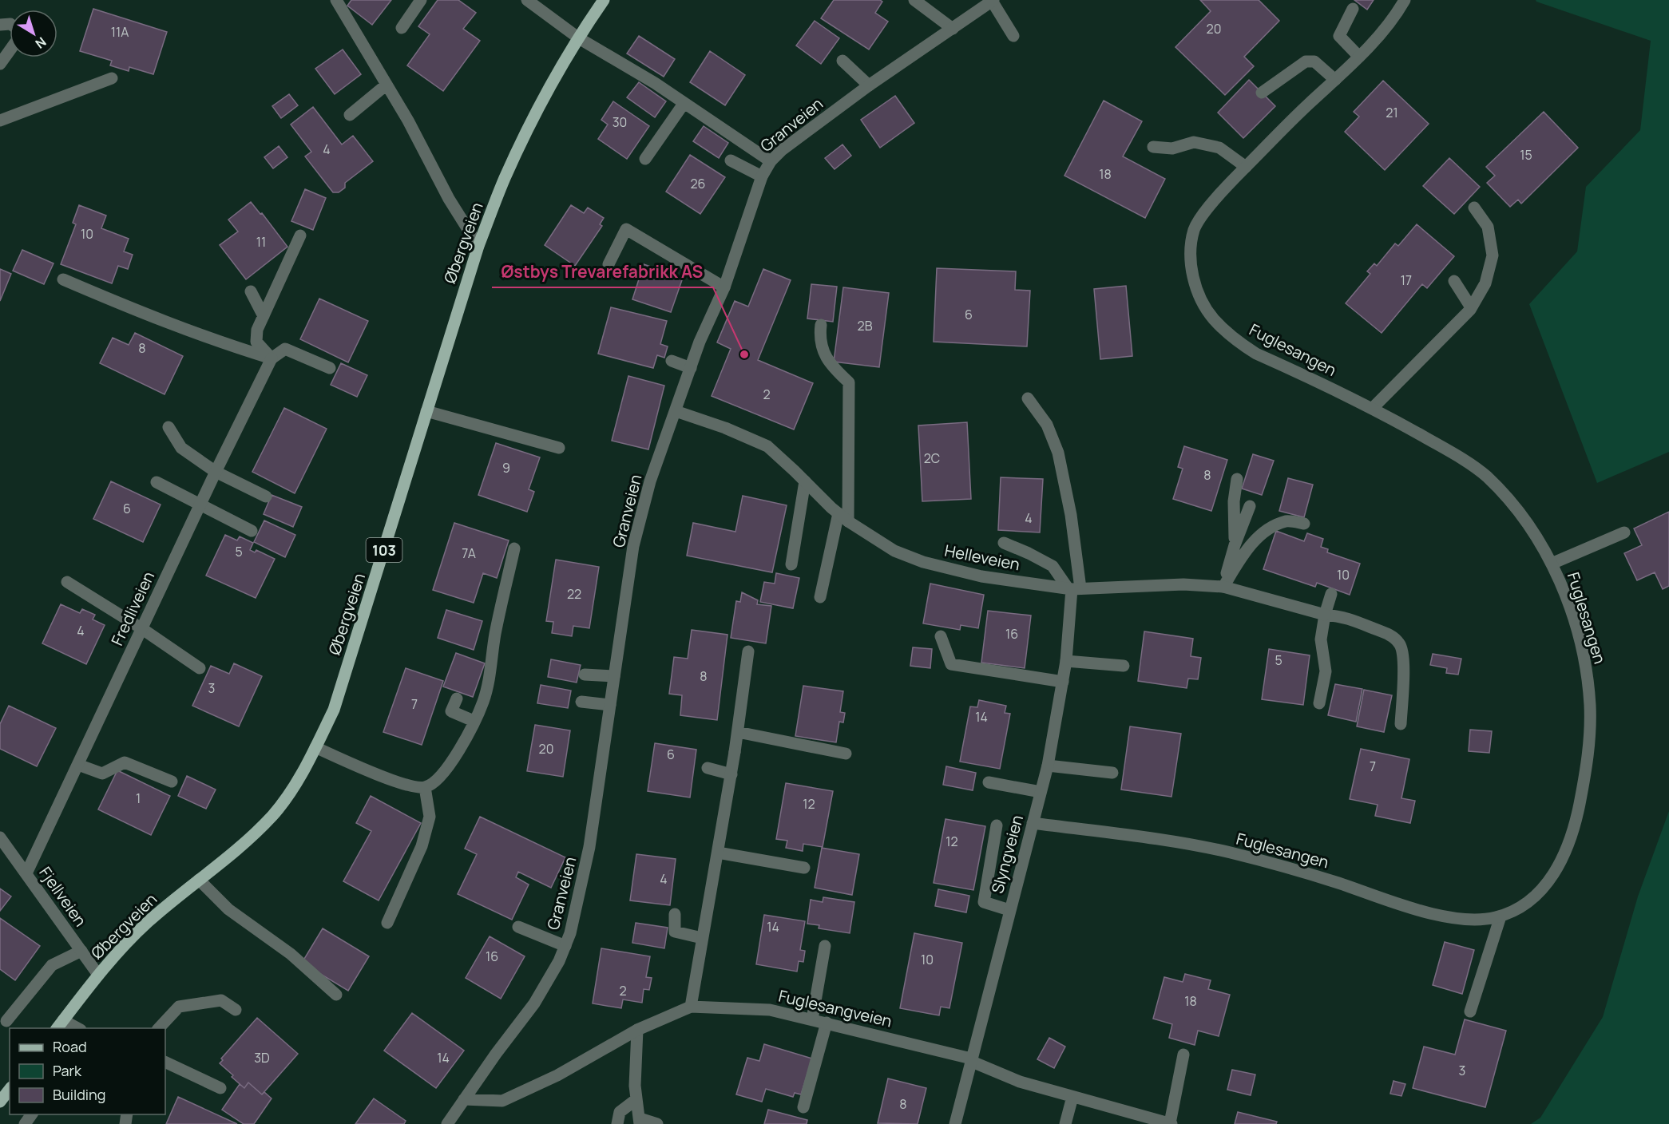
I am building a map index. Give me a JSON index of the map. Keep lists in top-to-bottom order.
{
  "streets": {
    "main road": ["Øbergveien", "103"],
    "street": [
      "Granveien",
      "Fuglesangen",
      "Helleveien",
      "Fredliveien",
      "Slyngveien",
      "Fjellveien",
      "Fuglesangveien"
    ]
  },
  "crossings": [
    ["Granveien", "Helleveien"],
    ["Granveien", "Fuglesangveien"],
    ["Øbergveien", "Fjellveien"],
    ["Fuglesangen", "Slyngveien"],
    ["Helleveien", "Slyngveien"],
    ["Fredliveien", "Fjellveien"],
    ["Slyngveien", "Fuglesangveien"]
  ],
  "places": ["Østbys Trevarefabrikk AS"],
  "house_numbers": [
    "20",
    "11A",
    "21",
    "30",
    "4",
    "15",
    "18",
    "26",
    "10",
    "11",
    "17",
    "6",
    "2B",
    "8",
    "2",
    "2C",
    "9",
    "8",
    "6",
    "4",
    "5",
    "7A",
    "10",
    "22",
    "4",
    "16",
    "5",
    "8",
    "3",
    "7",
    "14",
    "20",
    "6",
    "7",
    "1",
    "12",
    "12",
    "4",
    "14",
    "16",
    "10",
    "2",
    "18",
    "3D",
    "14",
    "3",
    "8"
  ],
  "legend": ["Road", "Park", "Building"],
  "north": "bottom right"
}
